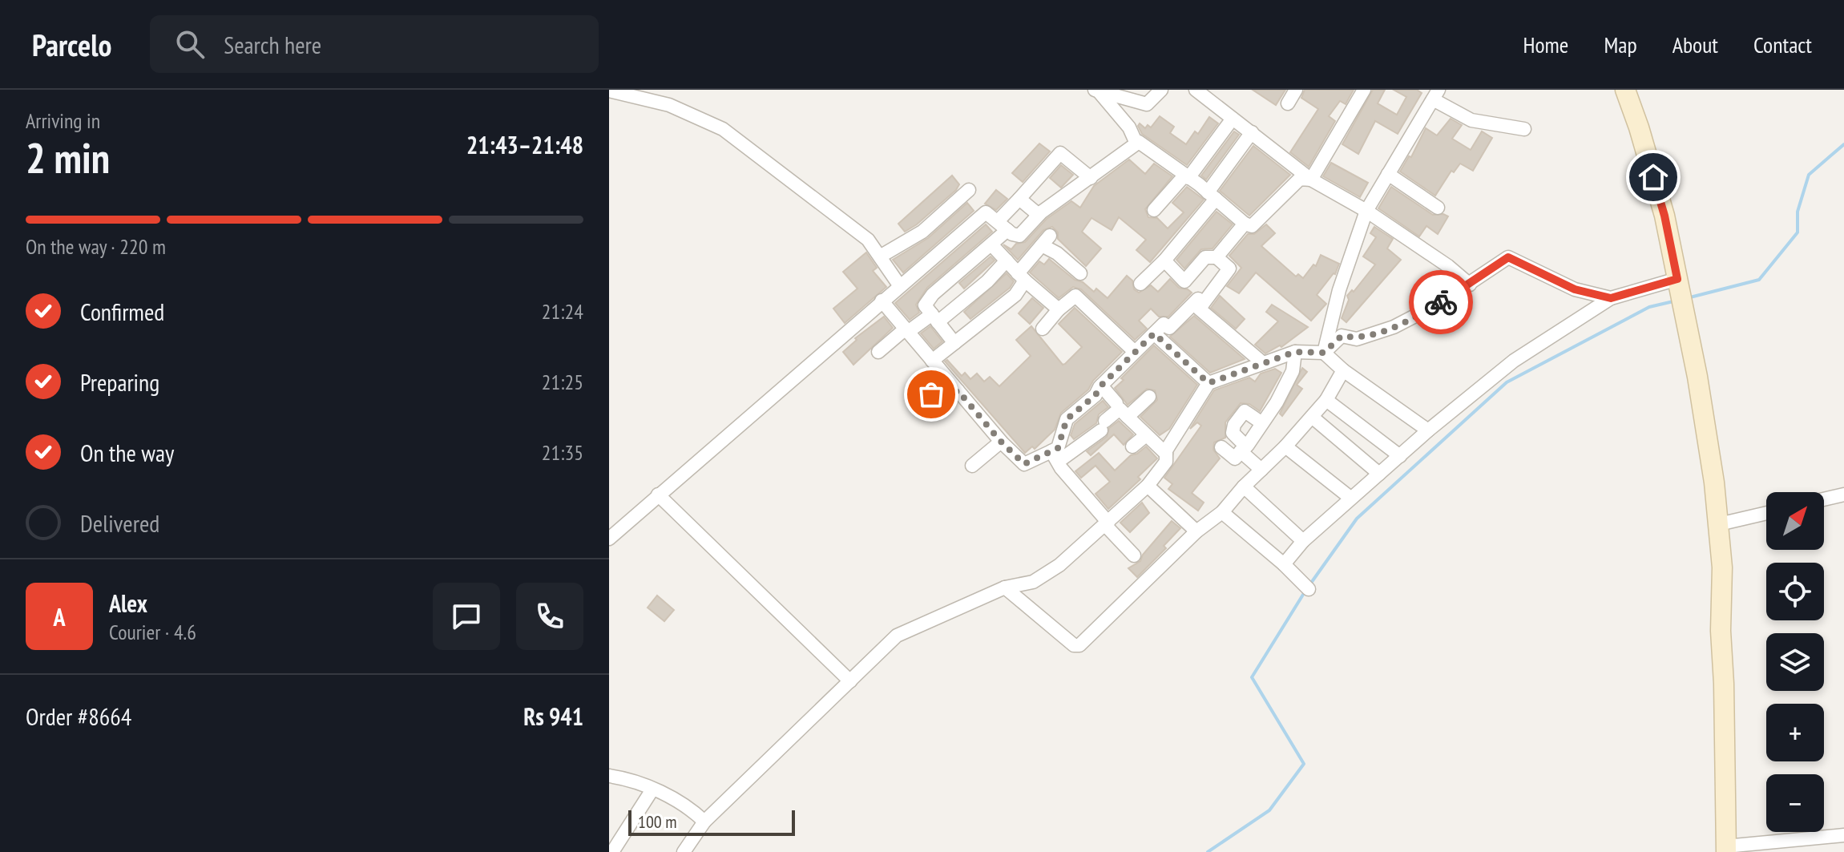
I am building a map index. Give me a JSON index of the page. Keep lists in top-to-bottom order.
{
  "scale_bar": "100 m",
  "north": "top right",
  "page": {
    "header": "Parcelo",
    "search": "Search here",
    "nav": [
      "Home",
      "Map",
      "About",
      "Contact"
    ],
    "heading": ["2 min", "Arriving in", "21:43–21:48"],
    "panel": [
      "Alex",
      "Courier · 4.6",
      "Order #8664",
      "Rs 941"
    ],
    "bar": "On the way · 220 m",
    "list": [
      ["Confirmed", "21:24"],
      ["Preparing", "21:25"],
      ["On the way", "21:35"],
      "Delivered"
    ],
    "map_buttons": ["+", "−"],
    "round": "A",
    "scale": "100 m"
  }
}
